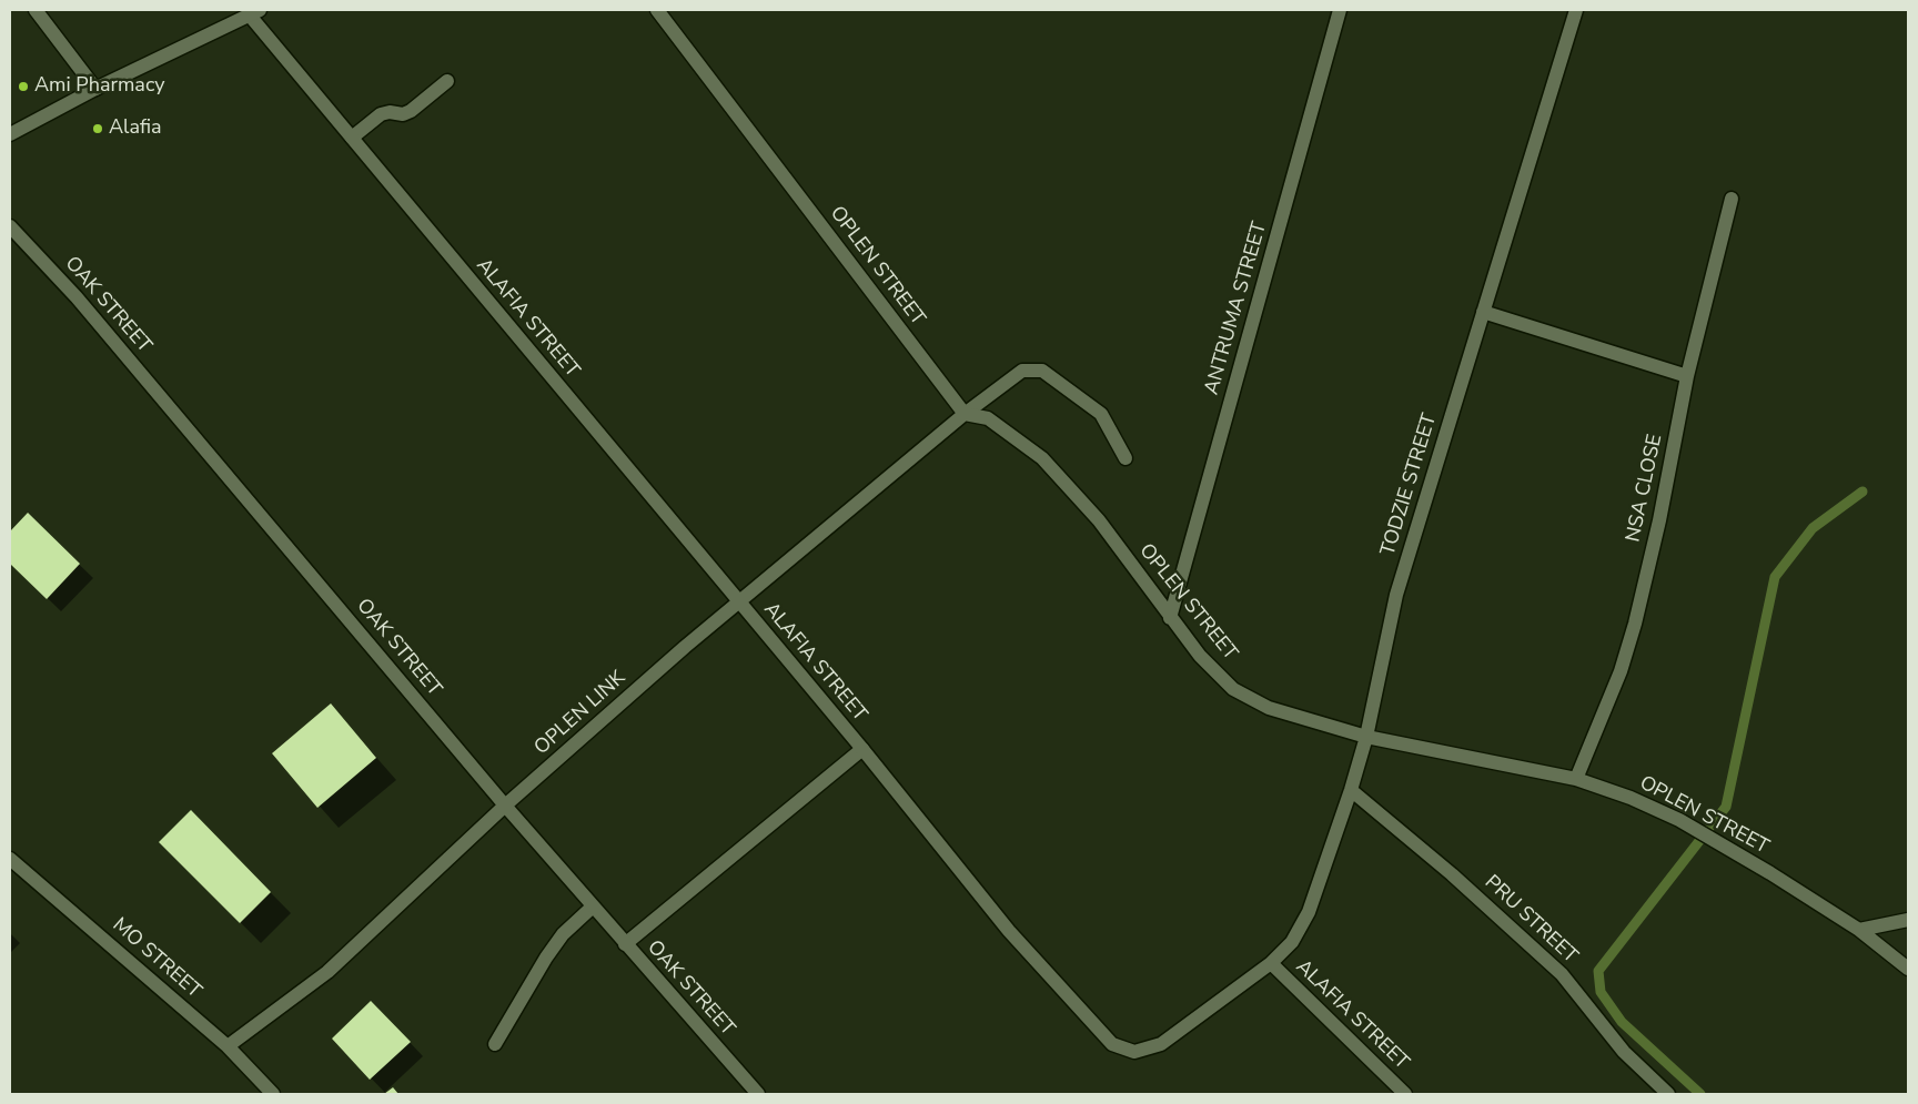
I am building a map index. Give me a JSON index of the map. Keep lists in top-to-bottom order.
{
  "streets": {
    "street": [
      "OPLEN STREET",
      "OAK STREET",
      "ANTRUMA STREET",
      "ALAFIA STREET",
      "TODZIE STREET",
      "NSA CLOSE",
      "OPLEN LINK",
      "PRU STREET",
      "MO STREET"
    ]
  },
  "crossings": [
    ["OPLEN STREET", "ANTRUMA STREET"],
    ["OPLEN STREET", "TODZIE STREET"],
    ["OPLEN STREET", "NSA CLOSE"],
    ["OPLEN STREET", "OPLEN LINK"],
    ["OAK STREET", "OPLEN LINK"],
    ["ALAFIA STREET", "TODZIE STREET"],
    ["ALAFIA STREET", "OPLEN LINK"],
    ["TODZIE STREET", "PRU STREET"],
    ["OPLEN LINK", "MO STREET"]
  ],
  "places": ["Ami Pharmacy", "Alafia"]
}
